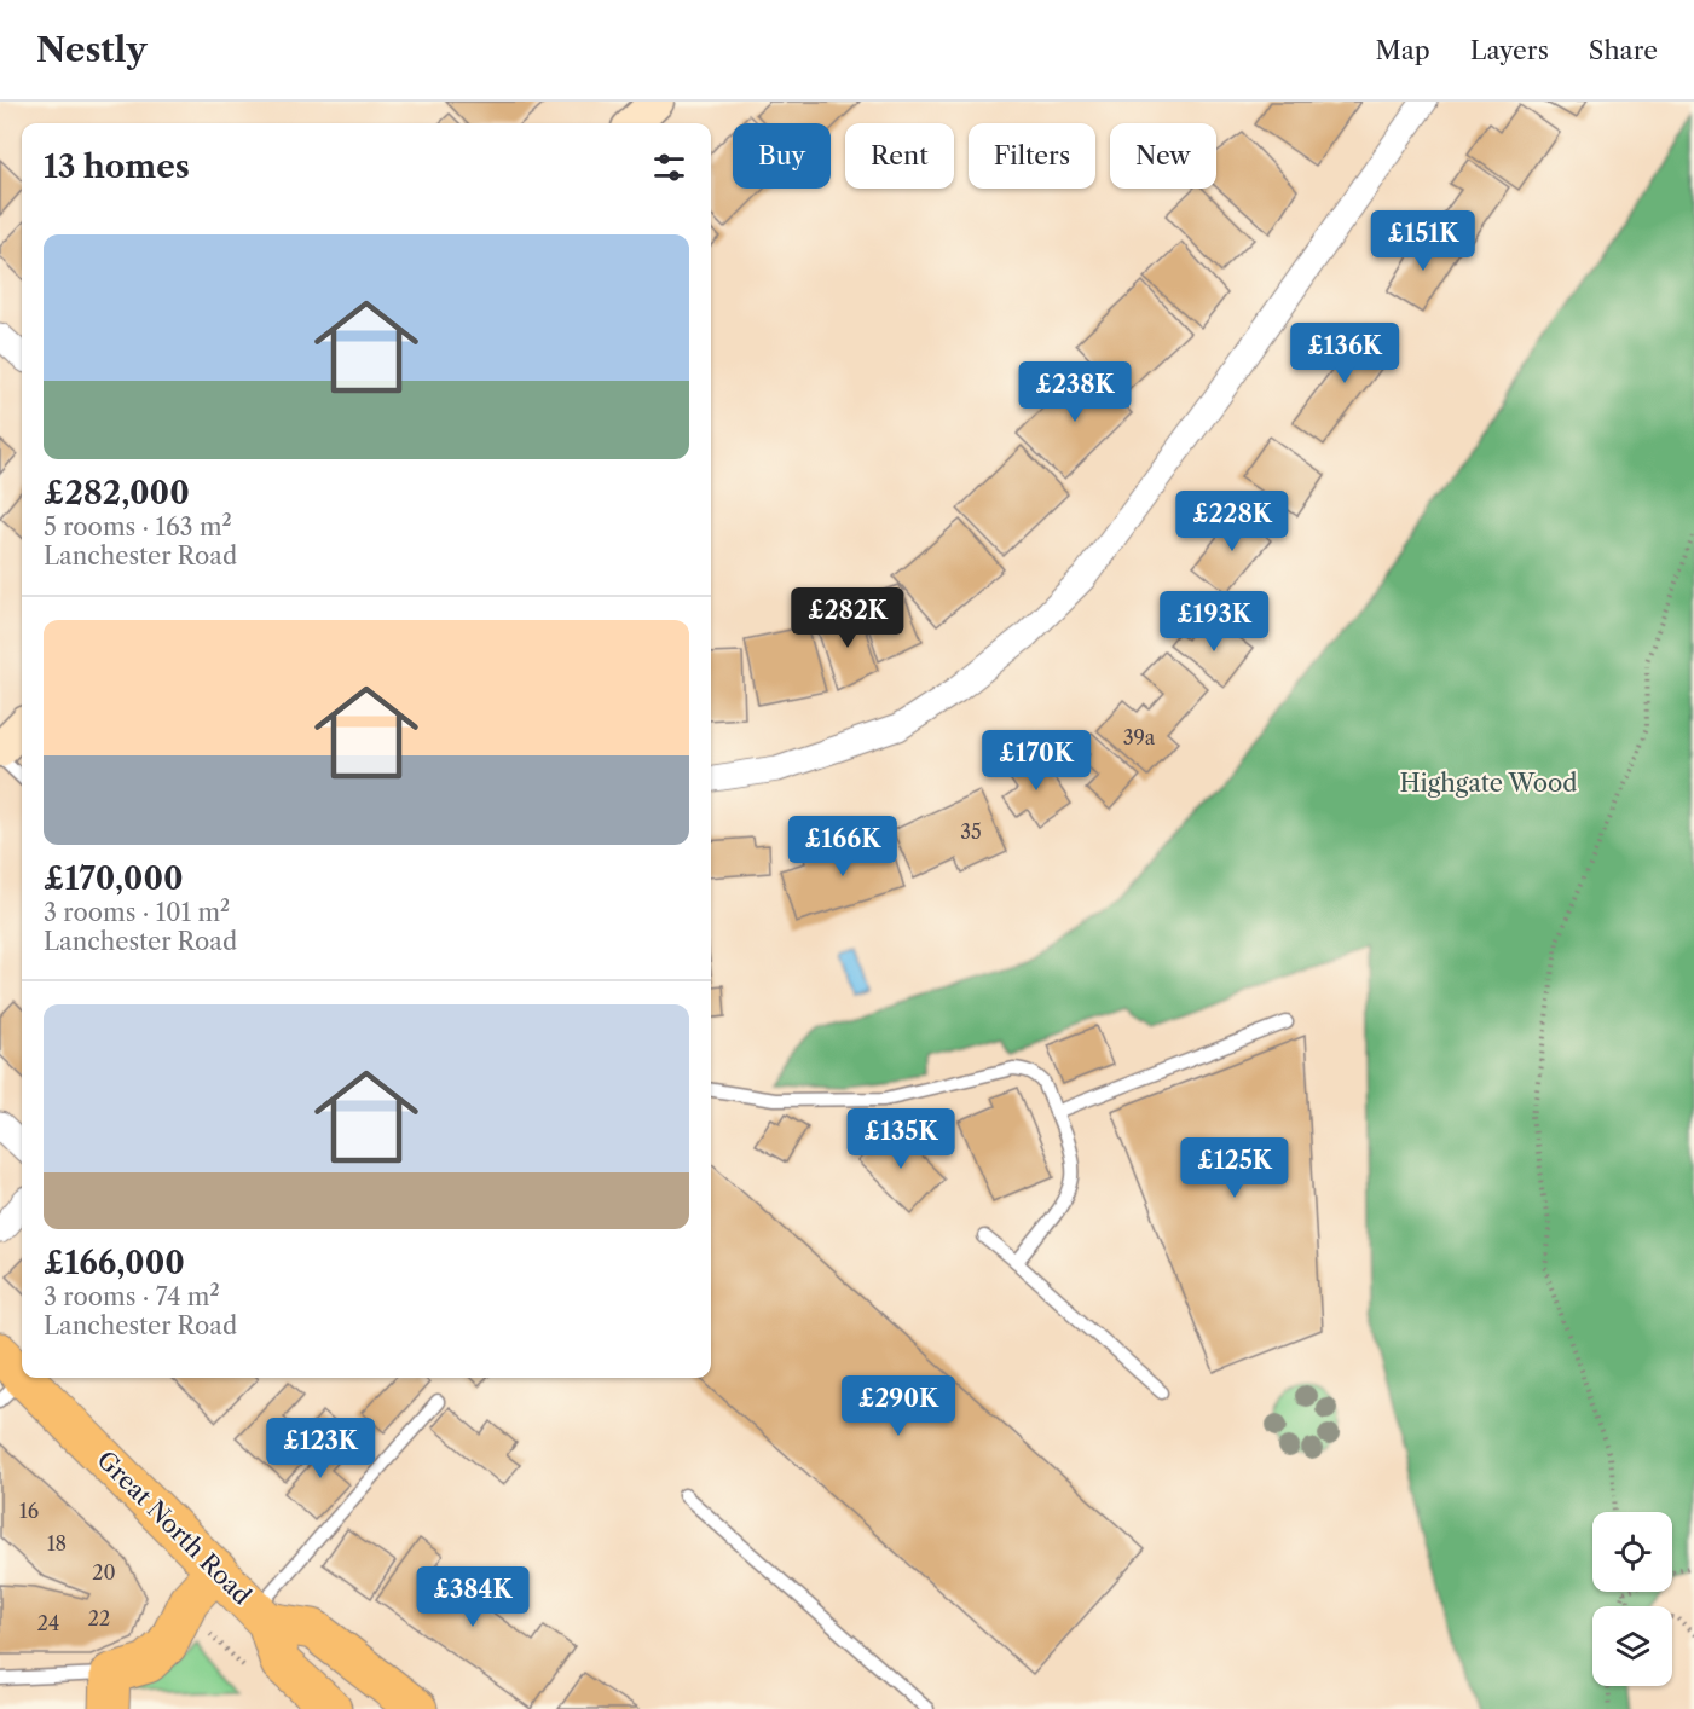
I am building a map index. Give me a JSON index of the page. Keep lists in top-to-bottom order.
{
  "streets": {
    "main road": ["Great North Road"]
  },
  "parks": ["Highgate Wood"],
  "house_numbers": [
    "39a",
    "35",
    "16",
    "18",
    "20",
    "22",
    "24"
  ],
  "page": {
    "header": "Nestly",
    "nav": ["Map", "Layers", "Share"],
    "chip": [
      "Buy",
      "Rent",
      "Filters",
      "New"
    ],
    "heading": "13 homes",
    "price": [
      "£151K",
      "£136K",
      "£238K",
      "£228K",
      "£282K",
      "£193K",
      "£170K",
      "£166K",
      "£135K",
      "£125K",
      "£290K",
      "£123K",
      "£384K"
    ],
    "list": [
      {
        "name": "£282,000",
        "note": "5 rooms · 163 m² · Lanchester Road"
      },
      {
        "name": "£170,000",
        "note": "3 rooms · 101 m² · Lanchester Road"
      },
      {
        "name": "£166,000",
        "note": "3 rooms · 74 m² · Lanchester Road"
      }
    ]
  }
}
